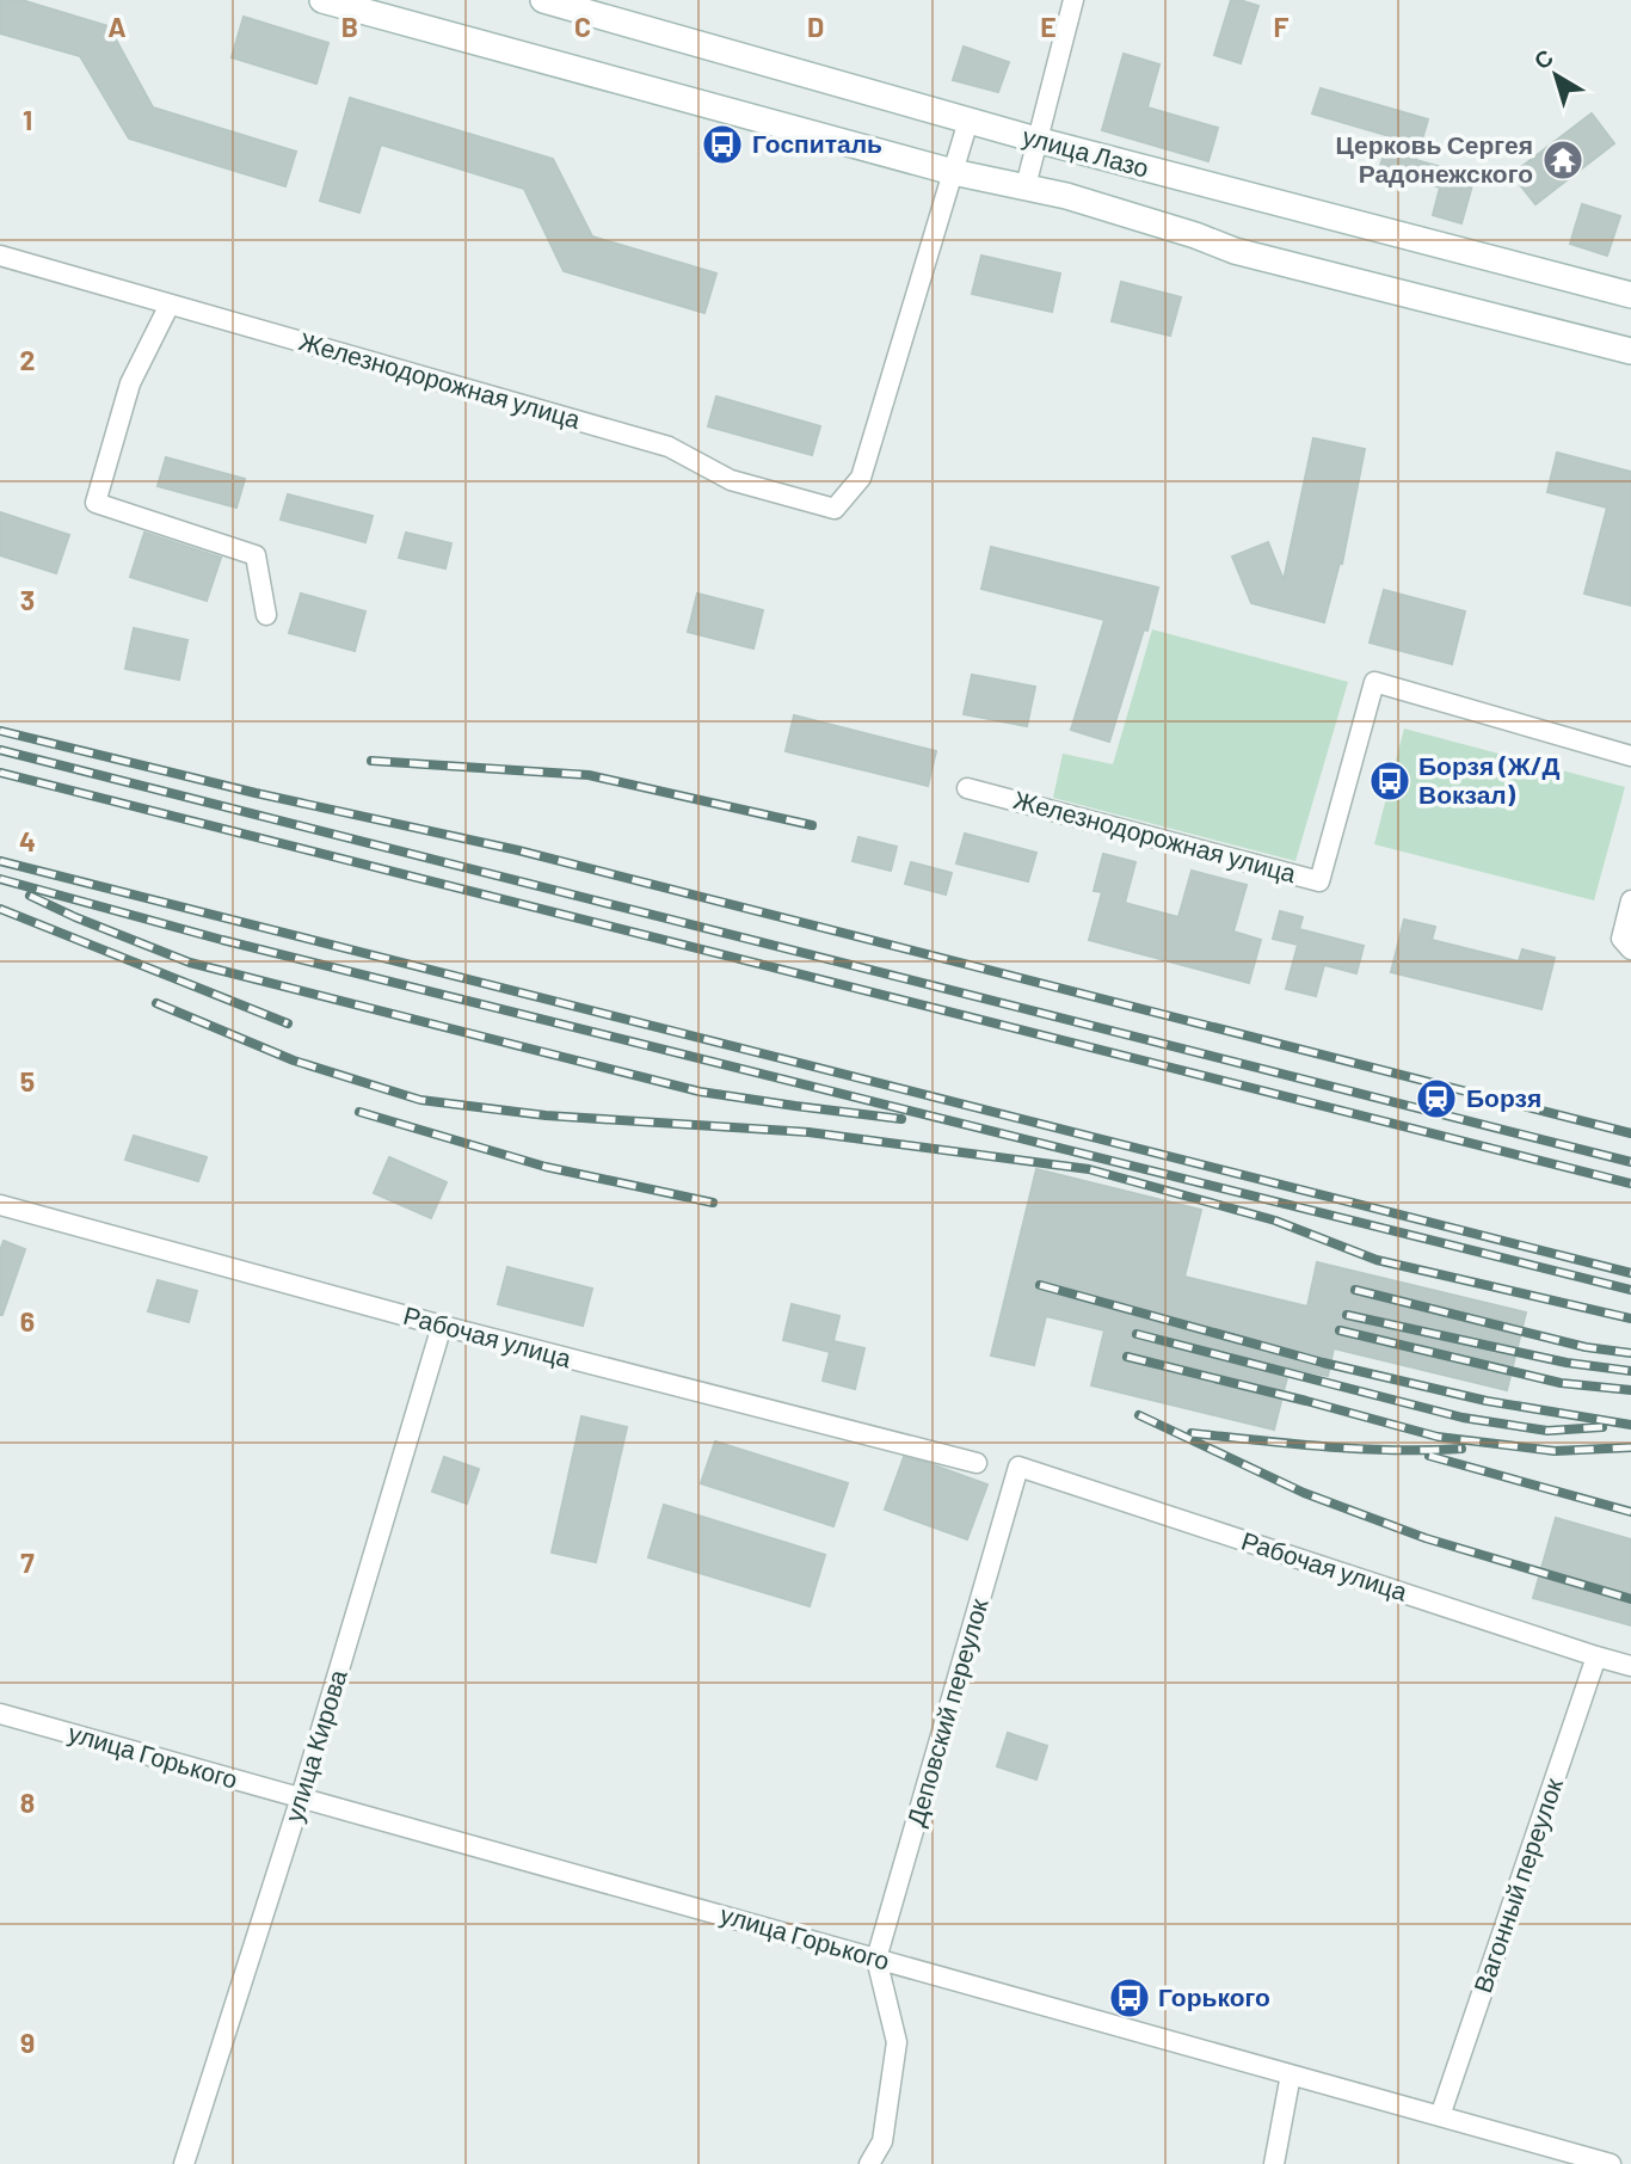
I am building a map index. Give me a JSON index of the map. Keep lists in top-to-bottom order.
{
  "streets": {
    "street": [
      "улица Лазо",
      "Железнодорожная улица",
      "Рабочая улица",
      "Деповский переулок",
      "улица Кирова",
      "улица Горького",
      "Вагонный переулок"
    ]
  },
  "crossings": [
    ["Рабочая улица", "Деповский переулок"],
    ["Рабочая улица", "улица Кирова"],
    ["Рабочая улица", "Вагонный переулок"],
    ["Деповский переулок", "улица Горького"],
    ["улица Кирова", "улица Горького"],
    ["улица Горького", "Вагонный переулок"]
  ],
  "places": {
    "bus stop": ["Госпиталь", "Борзя (Ж/Д Вокзал)", "Горького"],
    "temple": ["Церковь Сергея Радонежского"],
    "station": ["Борзя"]
  },
  "north": "top left",
  "grid": {
    "columns": [
      "A",
      "B",
      "C",
      "D",
      "E",
      "F"
    ],
    "rows": [
      "1",
      "2",
      "3",
      "4",
      "5",
      "6",
      "7",
      "8",
      "9"
    ]
  }
}
